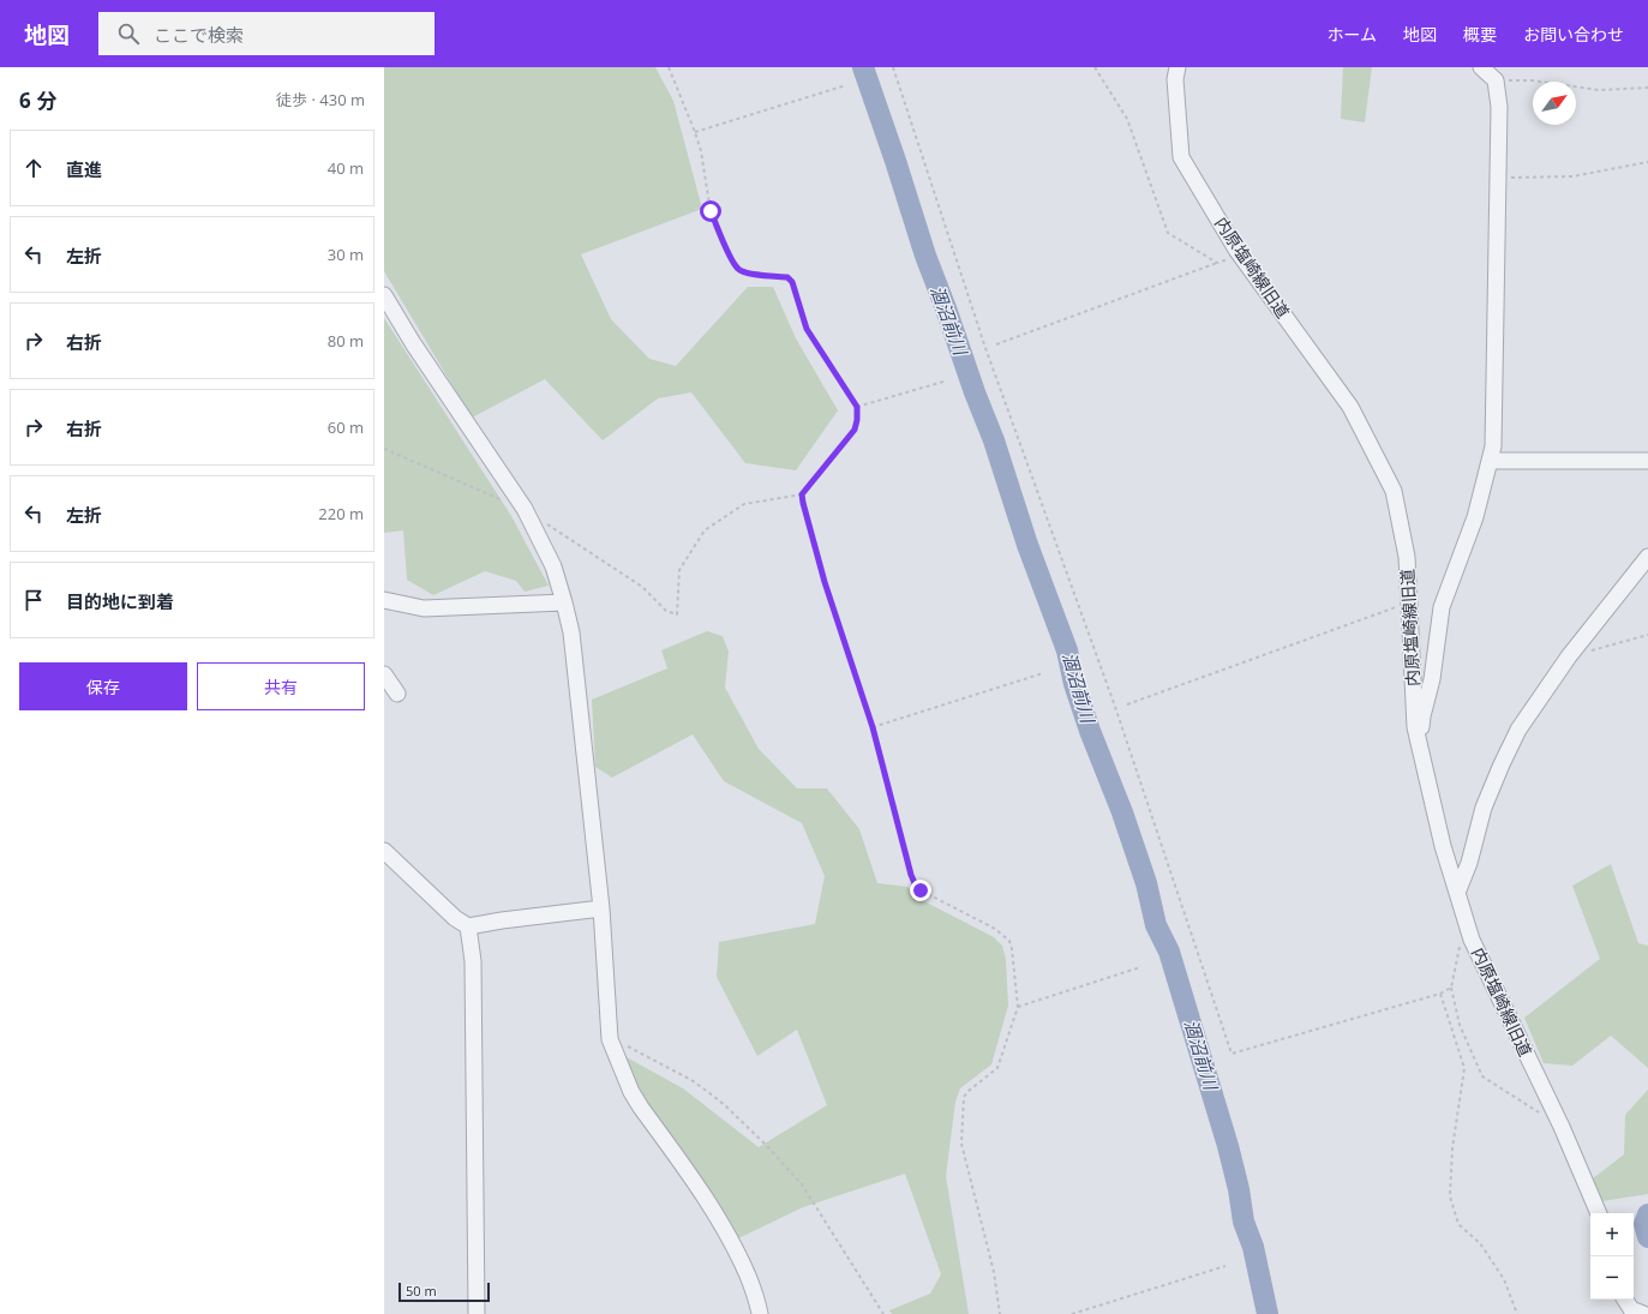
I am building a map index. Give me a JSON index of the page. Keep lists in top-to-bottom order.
{
  "streets": {
    "street": ["内原塩崎線旧道"]
  },
  "water": ["涸沼前川"],
  "scale_bar": "50 m",
  "north": "top right",
  "page": {
    "header": "地図",
    "search": "ここで検索",
    "nav": [
      "ホーム",
      "地図",
      "概要",
      "お問い合わせ"
    ],
    "heading": ["6 分", "徒歩 · 430 m"],
    "list": [
      ["直進", "40 m"],
      ["左折", "30 m"],
      ["右折", "80 m"],
      ["右折", "60 m"],
      ["左折", "220 m"],
      "目的地に到着"
    ],
    "buttons": ["保存", "共有"],
    "map_buttons": ["+", "−"],
    "scale": "50 m"
  }
}
